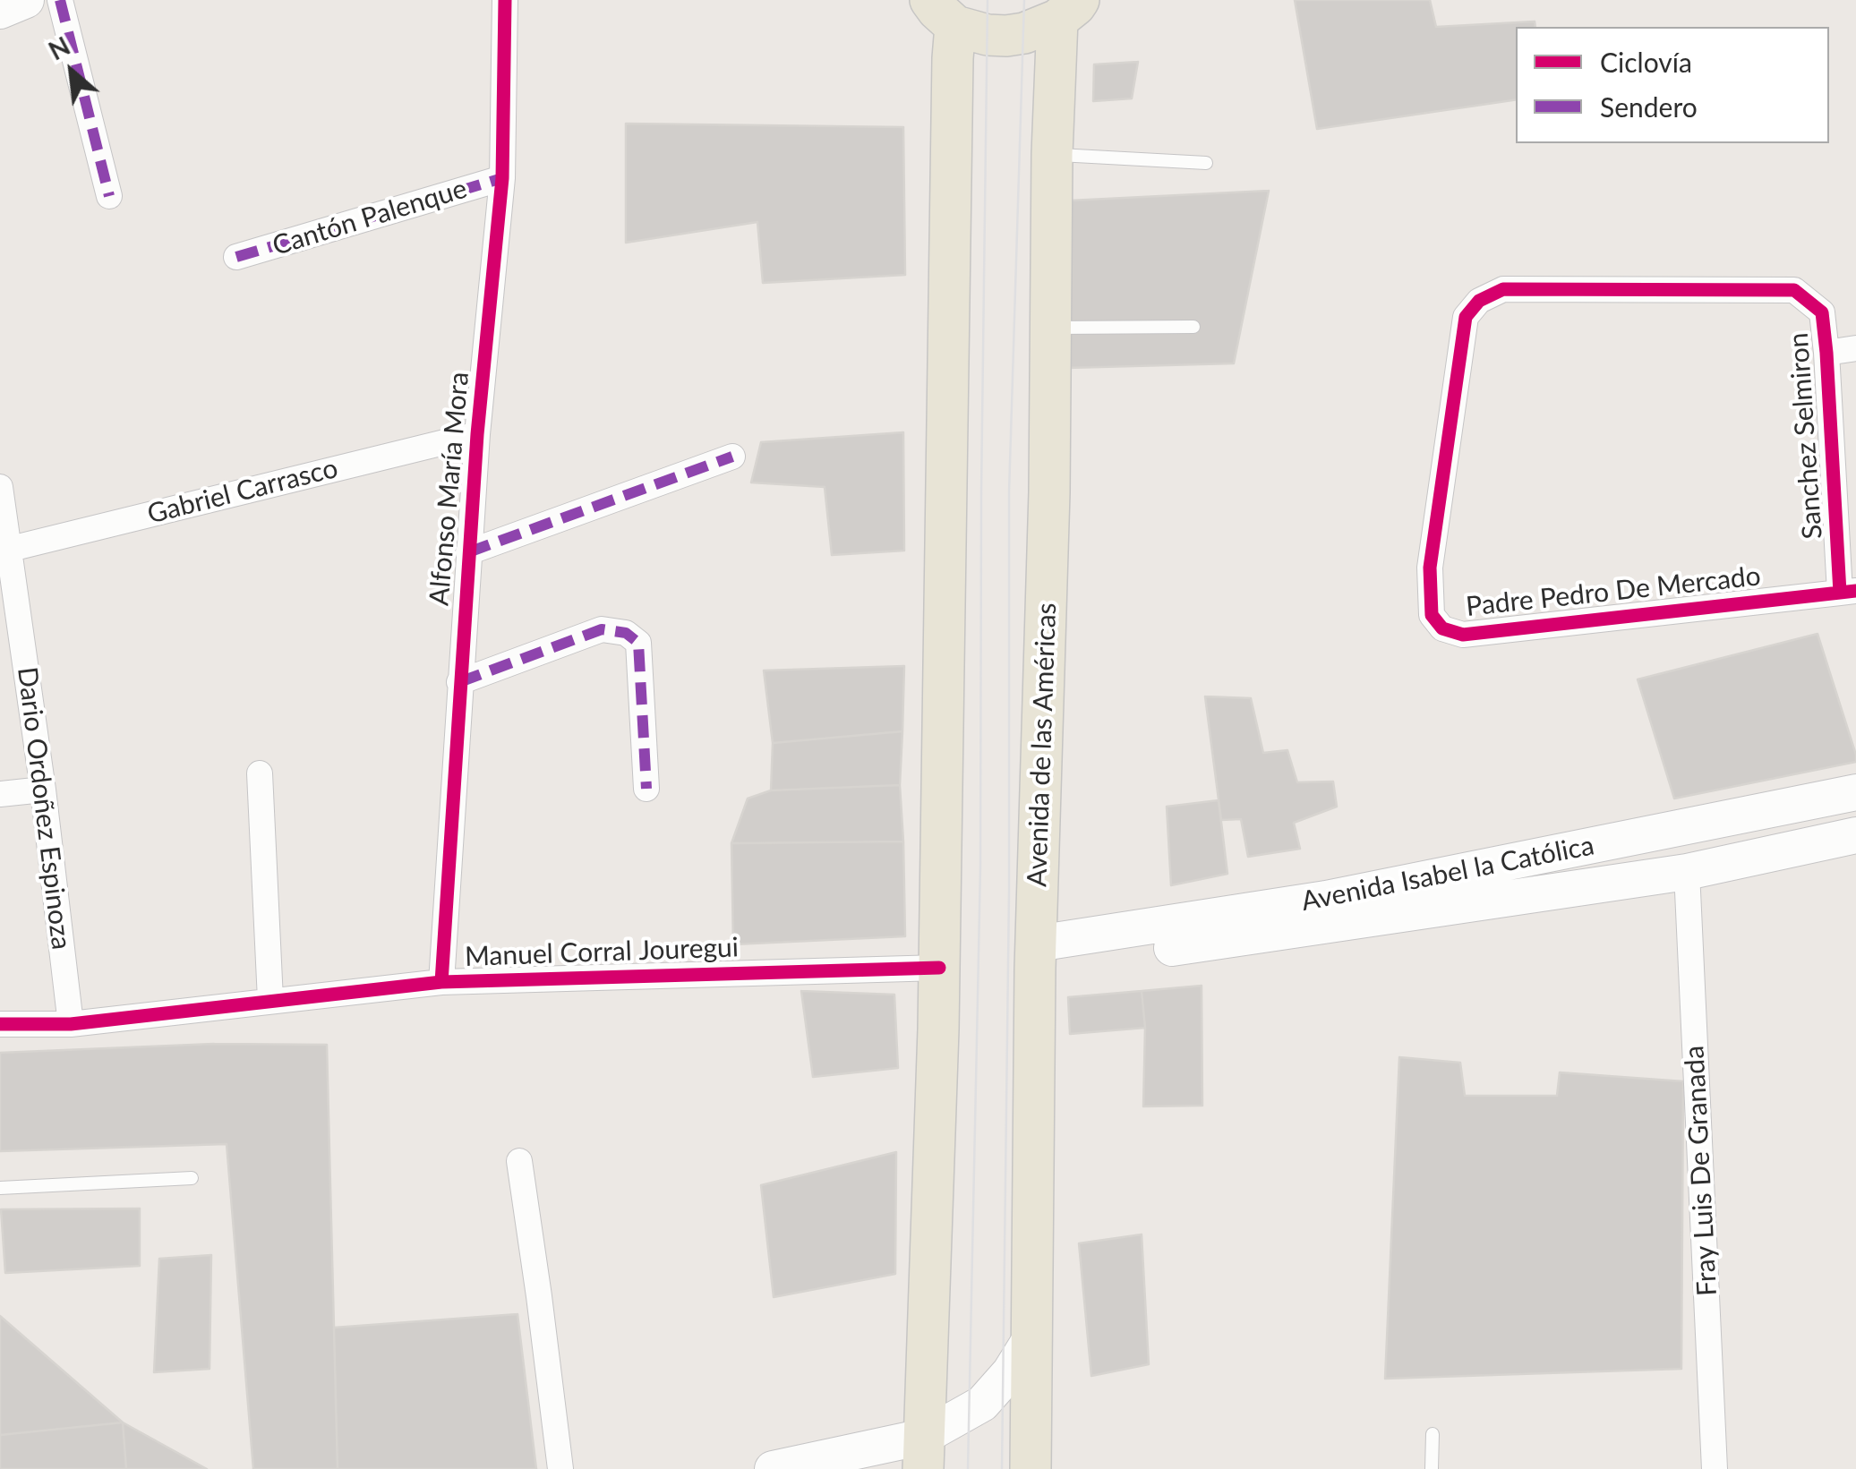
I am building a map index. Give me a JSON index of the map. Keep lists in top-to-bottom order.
{
  "streets": {
    "main road": ["Avenida de las Américas", "Avenida Isabel la Católica"],
    "street": [
      "Cantón Palenque",
      "Sanchez Selmiron",
      "Alfonso María Mora",
      "Gabriel Carrasco",
      "Padre Pedro De Mercado",
      "Dario Ordoñez Espinoza",
      "Manuel Corral Jouregui",
      "Fray Luis De Granada"
    ]
  },
  "crossings": [
    ["Cantón Palenque", "Alfonso María Mora"],
    ["Sanchez Selmiron", "Padre Pedro De Mercado"],
    ["Alfonso María Mora", "Gabriel Carrasco"],
    ["Alfonso María Mora", "Manuel Corral Jouregui"],
    ["Gabriel Carrasco", "Dario Ordoñez Espinoza"],
    ["Avenida de las Américas", "Avenida Isabel la Católica"],
    ["Avenida de las Américas", "Manuel Corral Jouregui"],
    ["Dario Ordoñez Espinoza", "Manuel Corral Jouregui"],
    ["Avenida Isabel la Católica", "Fray Luis De Granada"]
  ],
  "legend": ["Ciclovía", "Sendero"],
  "north": "top left"
}
